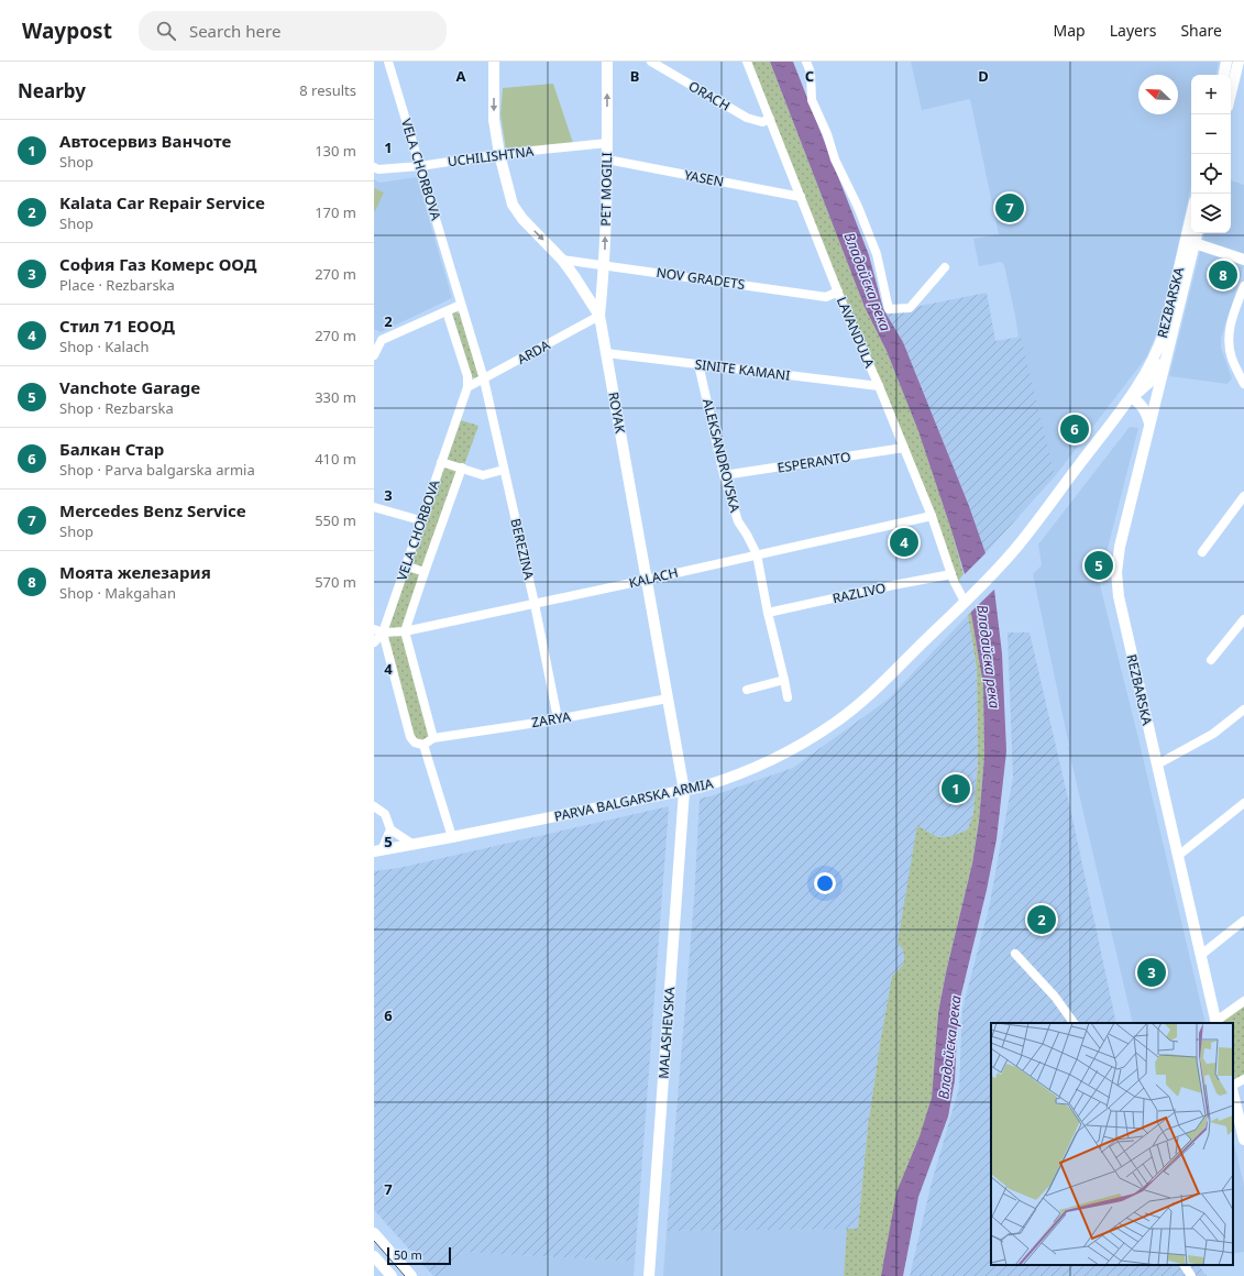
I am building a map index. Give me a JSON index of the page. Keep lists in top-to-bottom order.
{
  "streets": {
    "street": [
      "ORACH",
      "UCHILISHTNA",
      "VELA CHORBOVA",
      "YASEN",
      "PET MOGILI",
      "NOV GRADETS",
      "REZBARSKA",
      "LAVANDULA",
      "ARDA",
      "SINITE KAMANI",
      "ROYAK",
      "ALEKSANDROVSKA",
      "ESPERANTO",
      "BEREZINA",
      "KALACH",
      "RAZLIVO",
      "ZARYA",
      "PARVA BALGARSKA ARMIA",
      "MALASHEVSKA"
    ]
  },
  "crossings": [
    ["ORACH", "LAVANDULA"],
    ["UCHILISHTNA", "VELA CHORBOVA"],
    ["UCHILISHTNA", "PET MOGILI"],
    ["UCHILISHTNA", "ROYAK"],
    ["VELA CHORBOVA", "ARDA"],
    ["VELA CHORBOVA", "BEREZINA"],
    ["VELA CHORBOVA", "KALACH"],
    ["YASEN", "PET MOGILI"],
    ["YASEN", "LAVANDULA"],
    ["PET MOGILI", "NOV GRADETS"],
    ["PET MOGILI", "ARDA"],
    ["PET MOGILI", "ROYAK"],
    ["NOV GRADETS", "LAVANDULA"],
    ["NOV GRADETS", "ROYAK"],
    ["REZBARSKA", "PARVA BALGARSKA ARMIA"],
    ["LAVANDULA", "SINITE KAMANI"],
    ["LAVANDULA", "ESPERANTO"],
    ["LAVANDULA", "KALACH"],
    ["LAVANDULA", "RAZLIVO"],
    ["LAVANDULA", "PARVA BALGARSKA ARMIA"],
    ["ARDA", "ROYAK"],
    ["ARDA", "BEREZINA"],
    ["SINITE KAMANI", "ROYAK"],
    ["SINITE KAMANI", "ALEKSANDROVSKA"],
    ["ROYAK", "KALACH"],
    ["ROYAK", "ZARYA"],
    ["ROYAK", "PARVA BALGARSKA ARMIA"],
    ["ROYAK", "MALASHEVSKA"],
    ["ALEKSANDROVSKA", "ESPERANTO"],
    ["ALEKSANDROVSKA", "KALACH"],
    ["ALEKSANDROVSKA", "RAZLIVO"],
    ["BEREZINA", "KALACH"],
    ["BEREZINA", "ZARYA"],
    ["PARVA BALGARSKA ARMIA", "MALASHEVSKA"]
  ],
  "one_way": ["PET MOGILI"],
  "water": ["Владайска река"],
  "scale_bar": "50 m",
  "north": "top left",
  "page": {
    "header": "Waypost",
    "search": "Search here",
    "nav": ["Map", "Layers", "Share"],
    "heading": ["Nearby", "8 results"],
    "map_buttons": ["+", "−"],
    "list": [
      {
        "mark": "1",
        "name": "Автосервиз Ванчоте",
        "note": "Shop",
        "value": "130 m"
      },
      {
        "mark": "2",
        "name": "Kalata Car Repair Service",
        "note": "Shop",
        "value": "170 m"
      },
      {
        "mark": "3",
        "name": "София Газ Комерс ООД",
        "note": "Place · Rezbarska",
        "value": "270 m"
      },
      {
        "mark": "4",
        "name": "Стил 71 ЕООД",
        "note": "Shop · Kalach",
        "value": "270 m"
      },
      {
        "mark": "5",
        "name": "Vanchote Garage",
        "note": "Shop · Rezbarska",
        "value": "330 m"
      },
      {
        "mark": "6",
        "name": "Балкан Стар",
        "note": "Shop · Parva balgarska armia",
        "value": "410 m"
      },
      {
        "mark": "7",
        "name": "Mercedes Benz Service",
        "note": "Shop",
        "value": "550 m"
      },
      {
        "mark": "8",
        "name": "Моята железария",
        "note": "Shop · Makgahan",
        "value": "570 m"
      }
    ],
    "pins": [
      "7",
      "8",
      "6",
      "4",
      "5",
      "1",
      "2",
      "3"
    ],
    "scale": "50 m"
  },
  "grid": {
    "columns": [
      "A",
      "B",
      "C",
      "D"
    ],
    "rows": [
      "1",
      "2",
      "3",
      "4",
      "5",
      "6",
      "7"
    ]
  }
}
